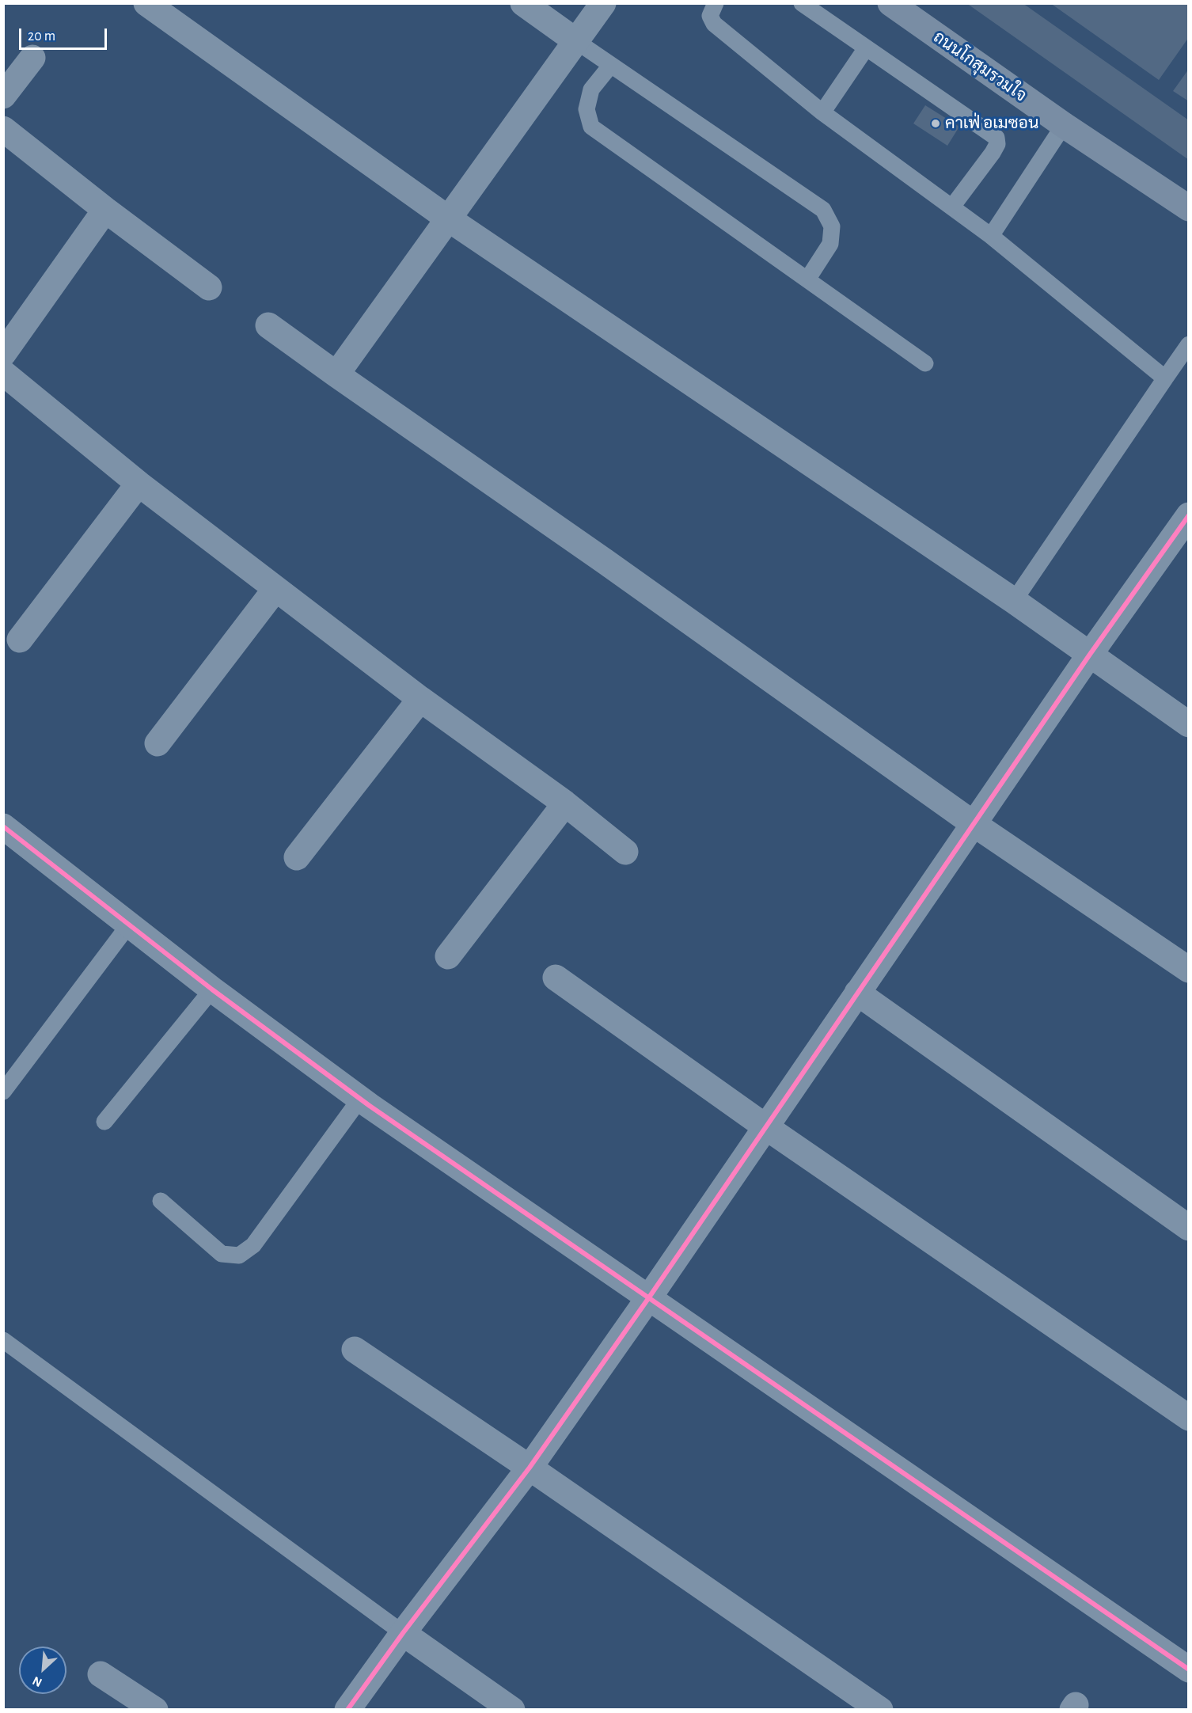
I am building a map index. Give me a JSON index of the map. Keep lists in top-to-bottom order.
{
  "streets": {
    "street": ["ถนนโกสุมรวมใจ"]
  },
  "places": ["คาเฟ่ อเมซอน"],
  "scale_bar": "20 m",
  "north": "bottom left"
}
